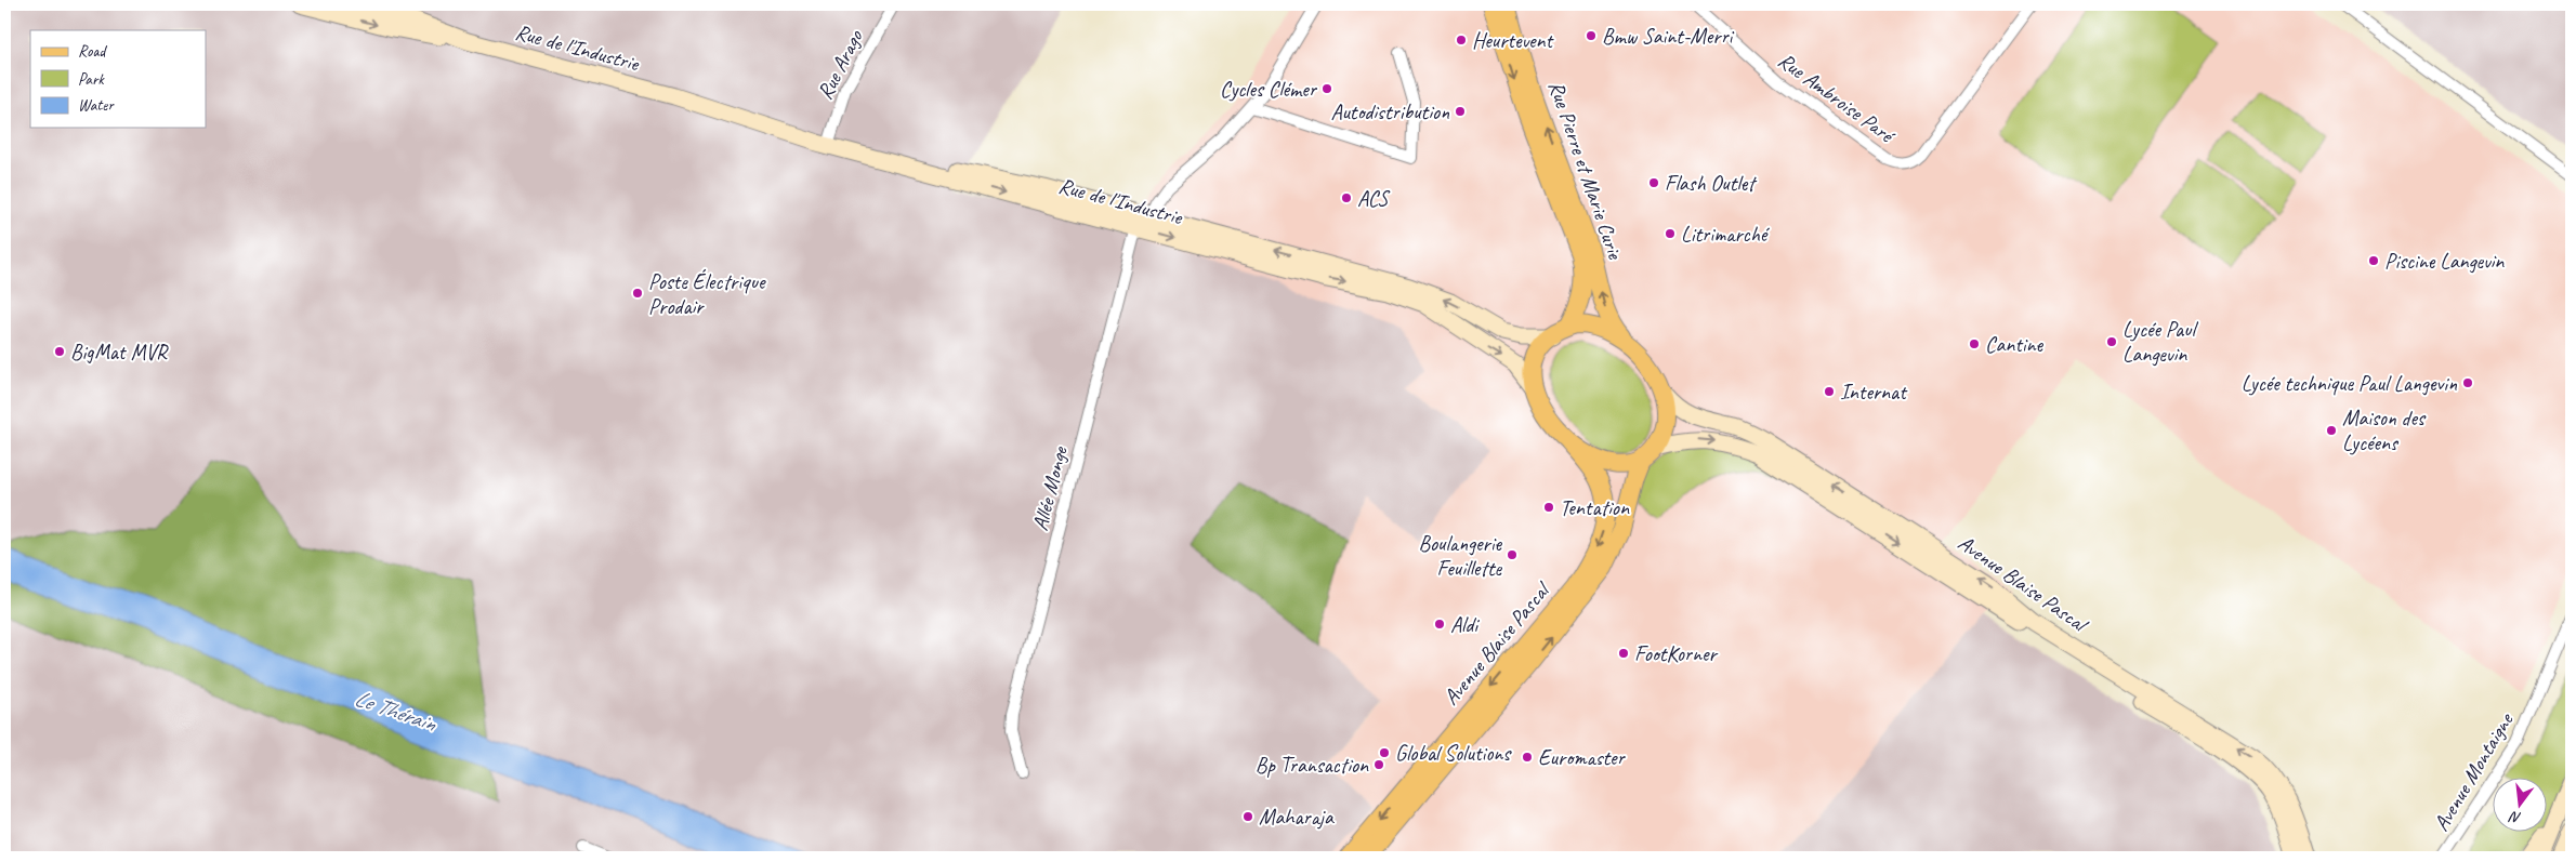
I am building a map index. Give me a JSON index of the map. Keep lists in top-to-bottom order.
{
  "streets": {
    "main road": ["Rue Pierre et Marie Curie", "Avenue Blaise Pascal"],
    "street": [
      "Rue de l'Industrie",
      "Rue Arago",
      "Rue Ambroise Paré",
      "Allée Monge",
      "Avenue Montaigne"
    ]
  },
  "crossings": [
    ["Rue de l'Industrie", "Rue Arago"],
    ["Rue de l'Industrie", "Rue Pierre et Marie Curie"],
    ["Rue de l'Industrie", "Allée Monge"],
    ["Rue de l'Industrie", "Avenue Blaise Pascal"],
    ["Rue Pierre et Marie Curie", "Avenue Blaise Pascal"]
  ],
  "water": ["Le Thérain"],
  "places": [
    "Bmw Saint-Merri",
    "Heurtevent",
    "Cycles Clémer",
    "Autodistribution",
    "Flash Outlet",
    "ACS",
    "Litrimarché",
    "Piscine Langevin",
    "Poste Électrique Prodair",
    "Lycée Paul Langevin",
    "Cantine",
    "BigMat MVR",
    "Lycée technique Paul Langevin",
    "Internat",
    "Maison des Lycéens",
    "Tentation",
    "Boulangerie Feuillette",
    "Aldi",
    "FootKorner",
    "Global Solutions",
    "Euromaster",
    "Bp Transaction",
    "Maharaja"
  ],
  "legend": ["Road", "Park", "Water"],
  "north": "bottom"
}
